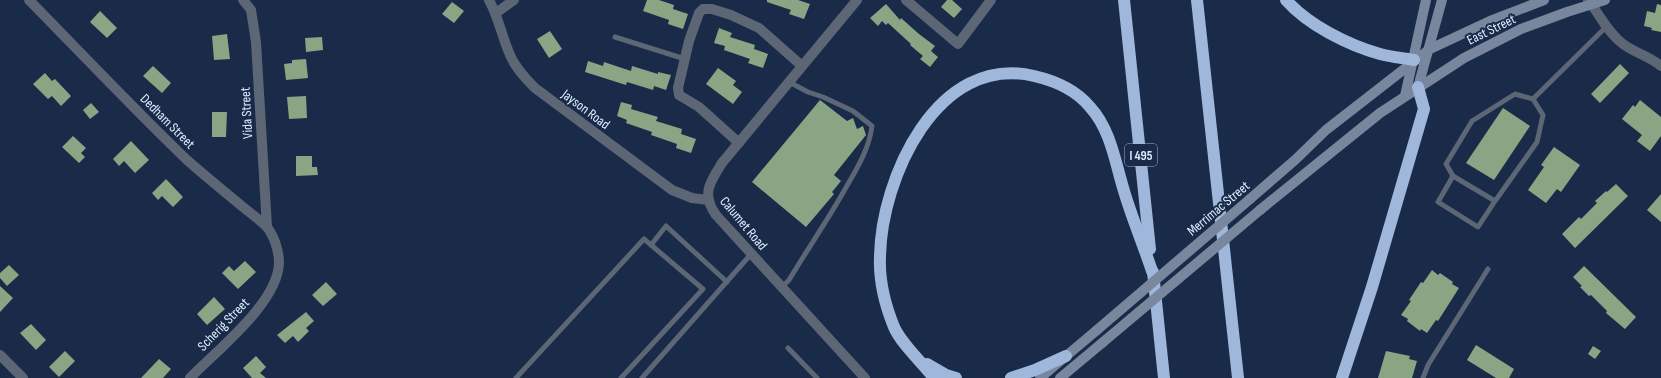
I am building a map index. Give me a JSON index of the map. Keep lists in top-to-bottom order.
{
  "streets": {
    "highway": ["I 495"],
    "main road": ["East Street", "Merrimac Street"],
    "street": [
      "Jayson Road",
      "Vida Street",
      "Dedham Street",
      "Calumet Road",
      "Scherig Street"
    ]
  },
  "crossings": [
    ["East Street", "Merrimac Street"],
    ["Jayson Road", "Calumet Road"],
    ["Vida Street", "Dedham Street"],
    ["Dedham Street", "Scherig Street"]
  ]
}
